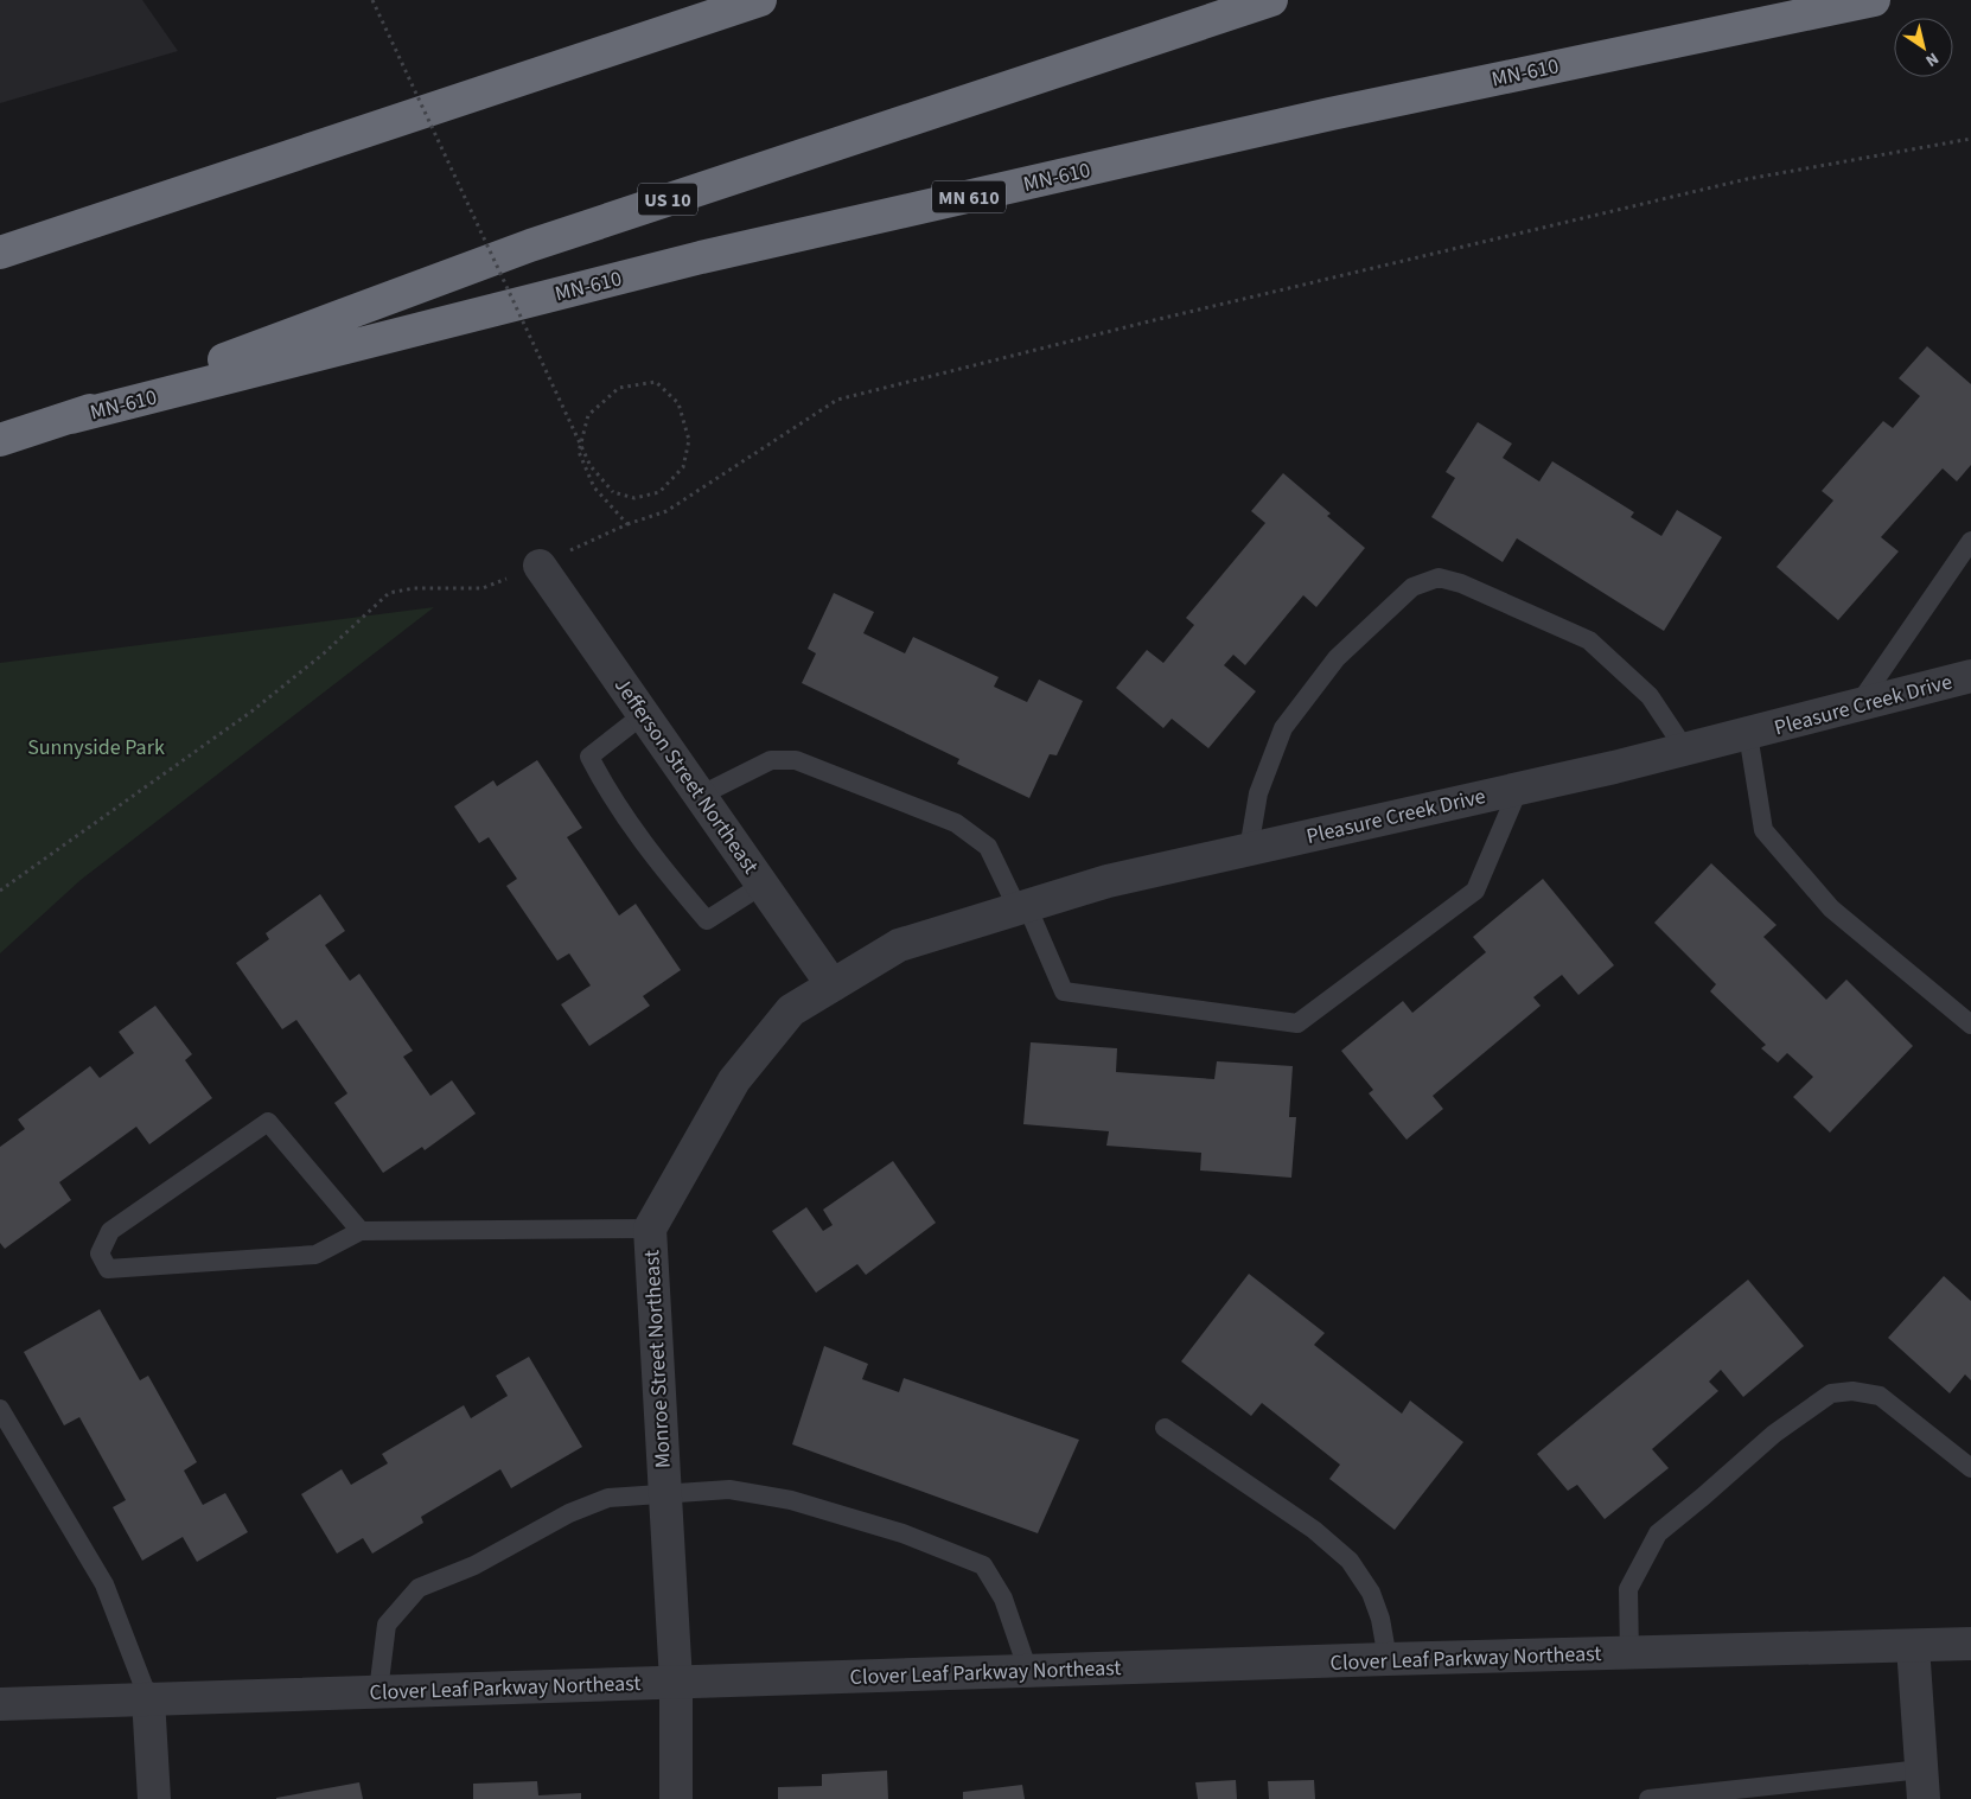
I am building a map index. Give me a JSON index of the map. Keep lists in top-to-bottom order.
{
  "streets": {
    "highway": ["MN-610", "MN 610", "US 10"],
    "street": [
      "Pleasure Creek Drive",
      "Jefferson Street Northeast",
      "Monroe Street Northeast",
      "Clover Leaf Parkway Northeast"
    ]
  },
  "crossings": [
    ["MN-610", "US 10"],
    ["Pleasure Creek Drive", "Jefferson Street Northeast"],
    ["Pleasure Creek Drive", "Monroe Street Northeast"],
    ["Jefferson Street Northeast", "Monroe Street Northeast"],
    ["Monroe Street Northeast", "Clover Leaf Parkway Northeast"]
  ],
  "parks": ["Sunnyside Park"],
  "north": "bottom right"
}
